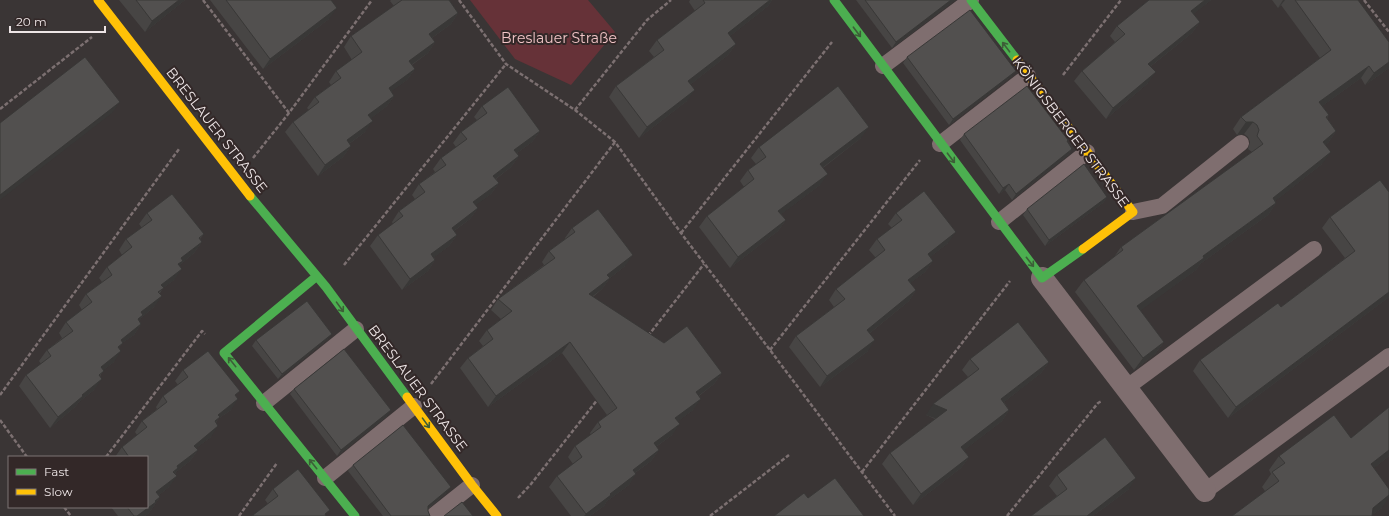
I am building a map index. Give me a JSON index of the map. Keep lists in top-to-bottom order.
{
  "streets": {
    "street": ["BRESLAUER STRASSE", "KÖNIGSBERGER STRASSE"]
  },
  "parks": ["Breslauer Straße"],
  "legend": ["Fast", "Slow"],
  "scale_bar": "20 m"
}
